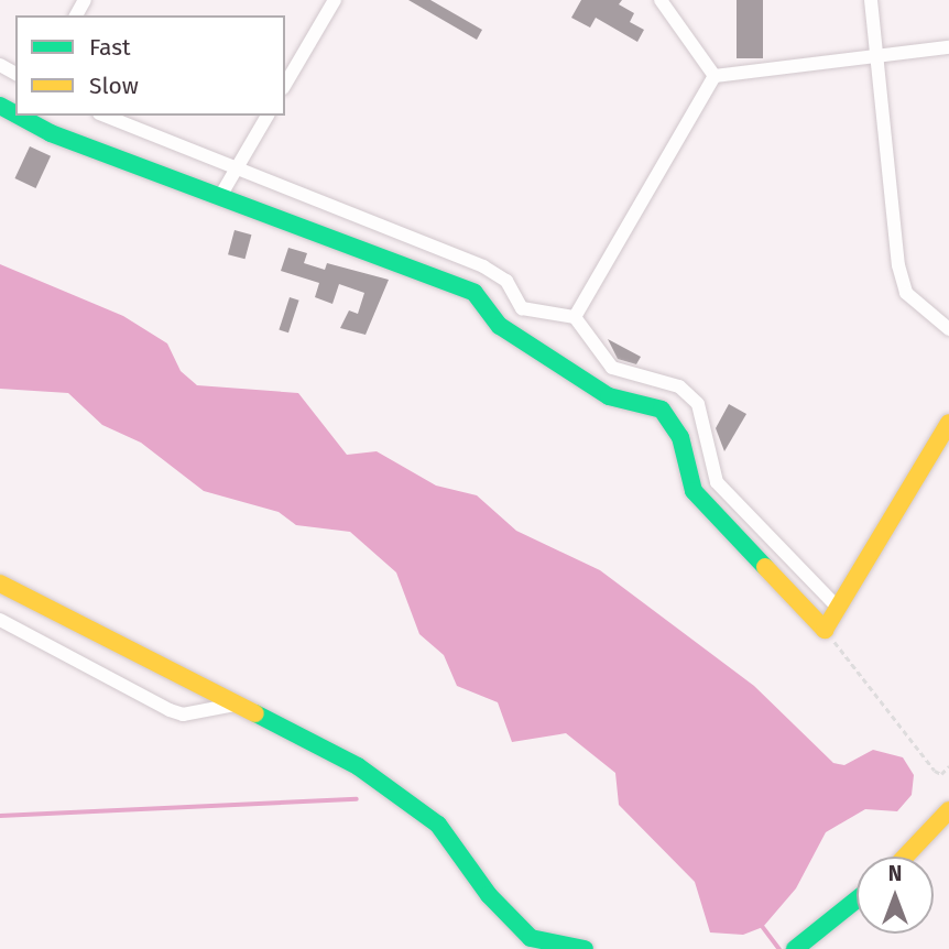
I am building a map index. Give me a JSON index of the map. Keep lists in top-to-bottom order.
{
  "legend": ["Fast", "Slow"],
  "north": "top"
}
